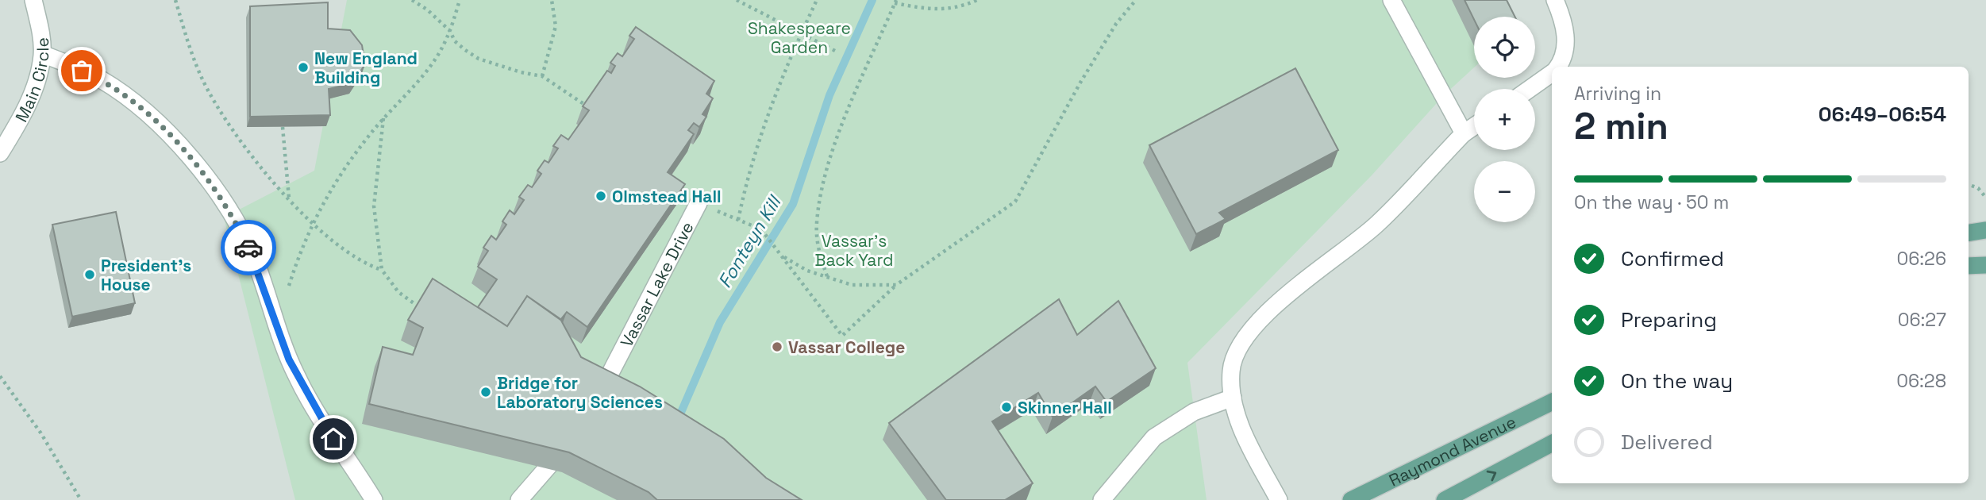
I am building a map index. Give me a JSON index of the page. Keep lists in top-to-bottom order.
{
  "streets": {
    "main road": ["Raymond Avenue"],
    "lane": ["Main Circle", "Vassar Lake Drive"]
  },
  "water": ["Fonteyn Kill"],
  "parks": ["Shakespeare Garden", "Vassar's Back Yard"],
  "places": [
    "New England Building",
    "Olmstead Hall",
    "President's House",
    "Vassar College",
    "Bridge for Laboratory Sciences",
    "Skinner Hall"
  ],
  "page": {
    "map_buttons": ["+", "−"],
    "heading": ["2 min", "Arriving in", "06:49–06:54"],
    "bar": "On the way · 50 m",
    "list": [
      ["Confirmed", "06:26"],
      ["Preparing", "06:27"],
      ["On the way", "06:28"],
      "Delivered"
    ]
  }
}
